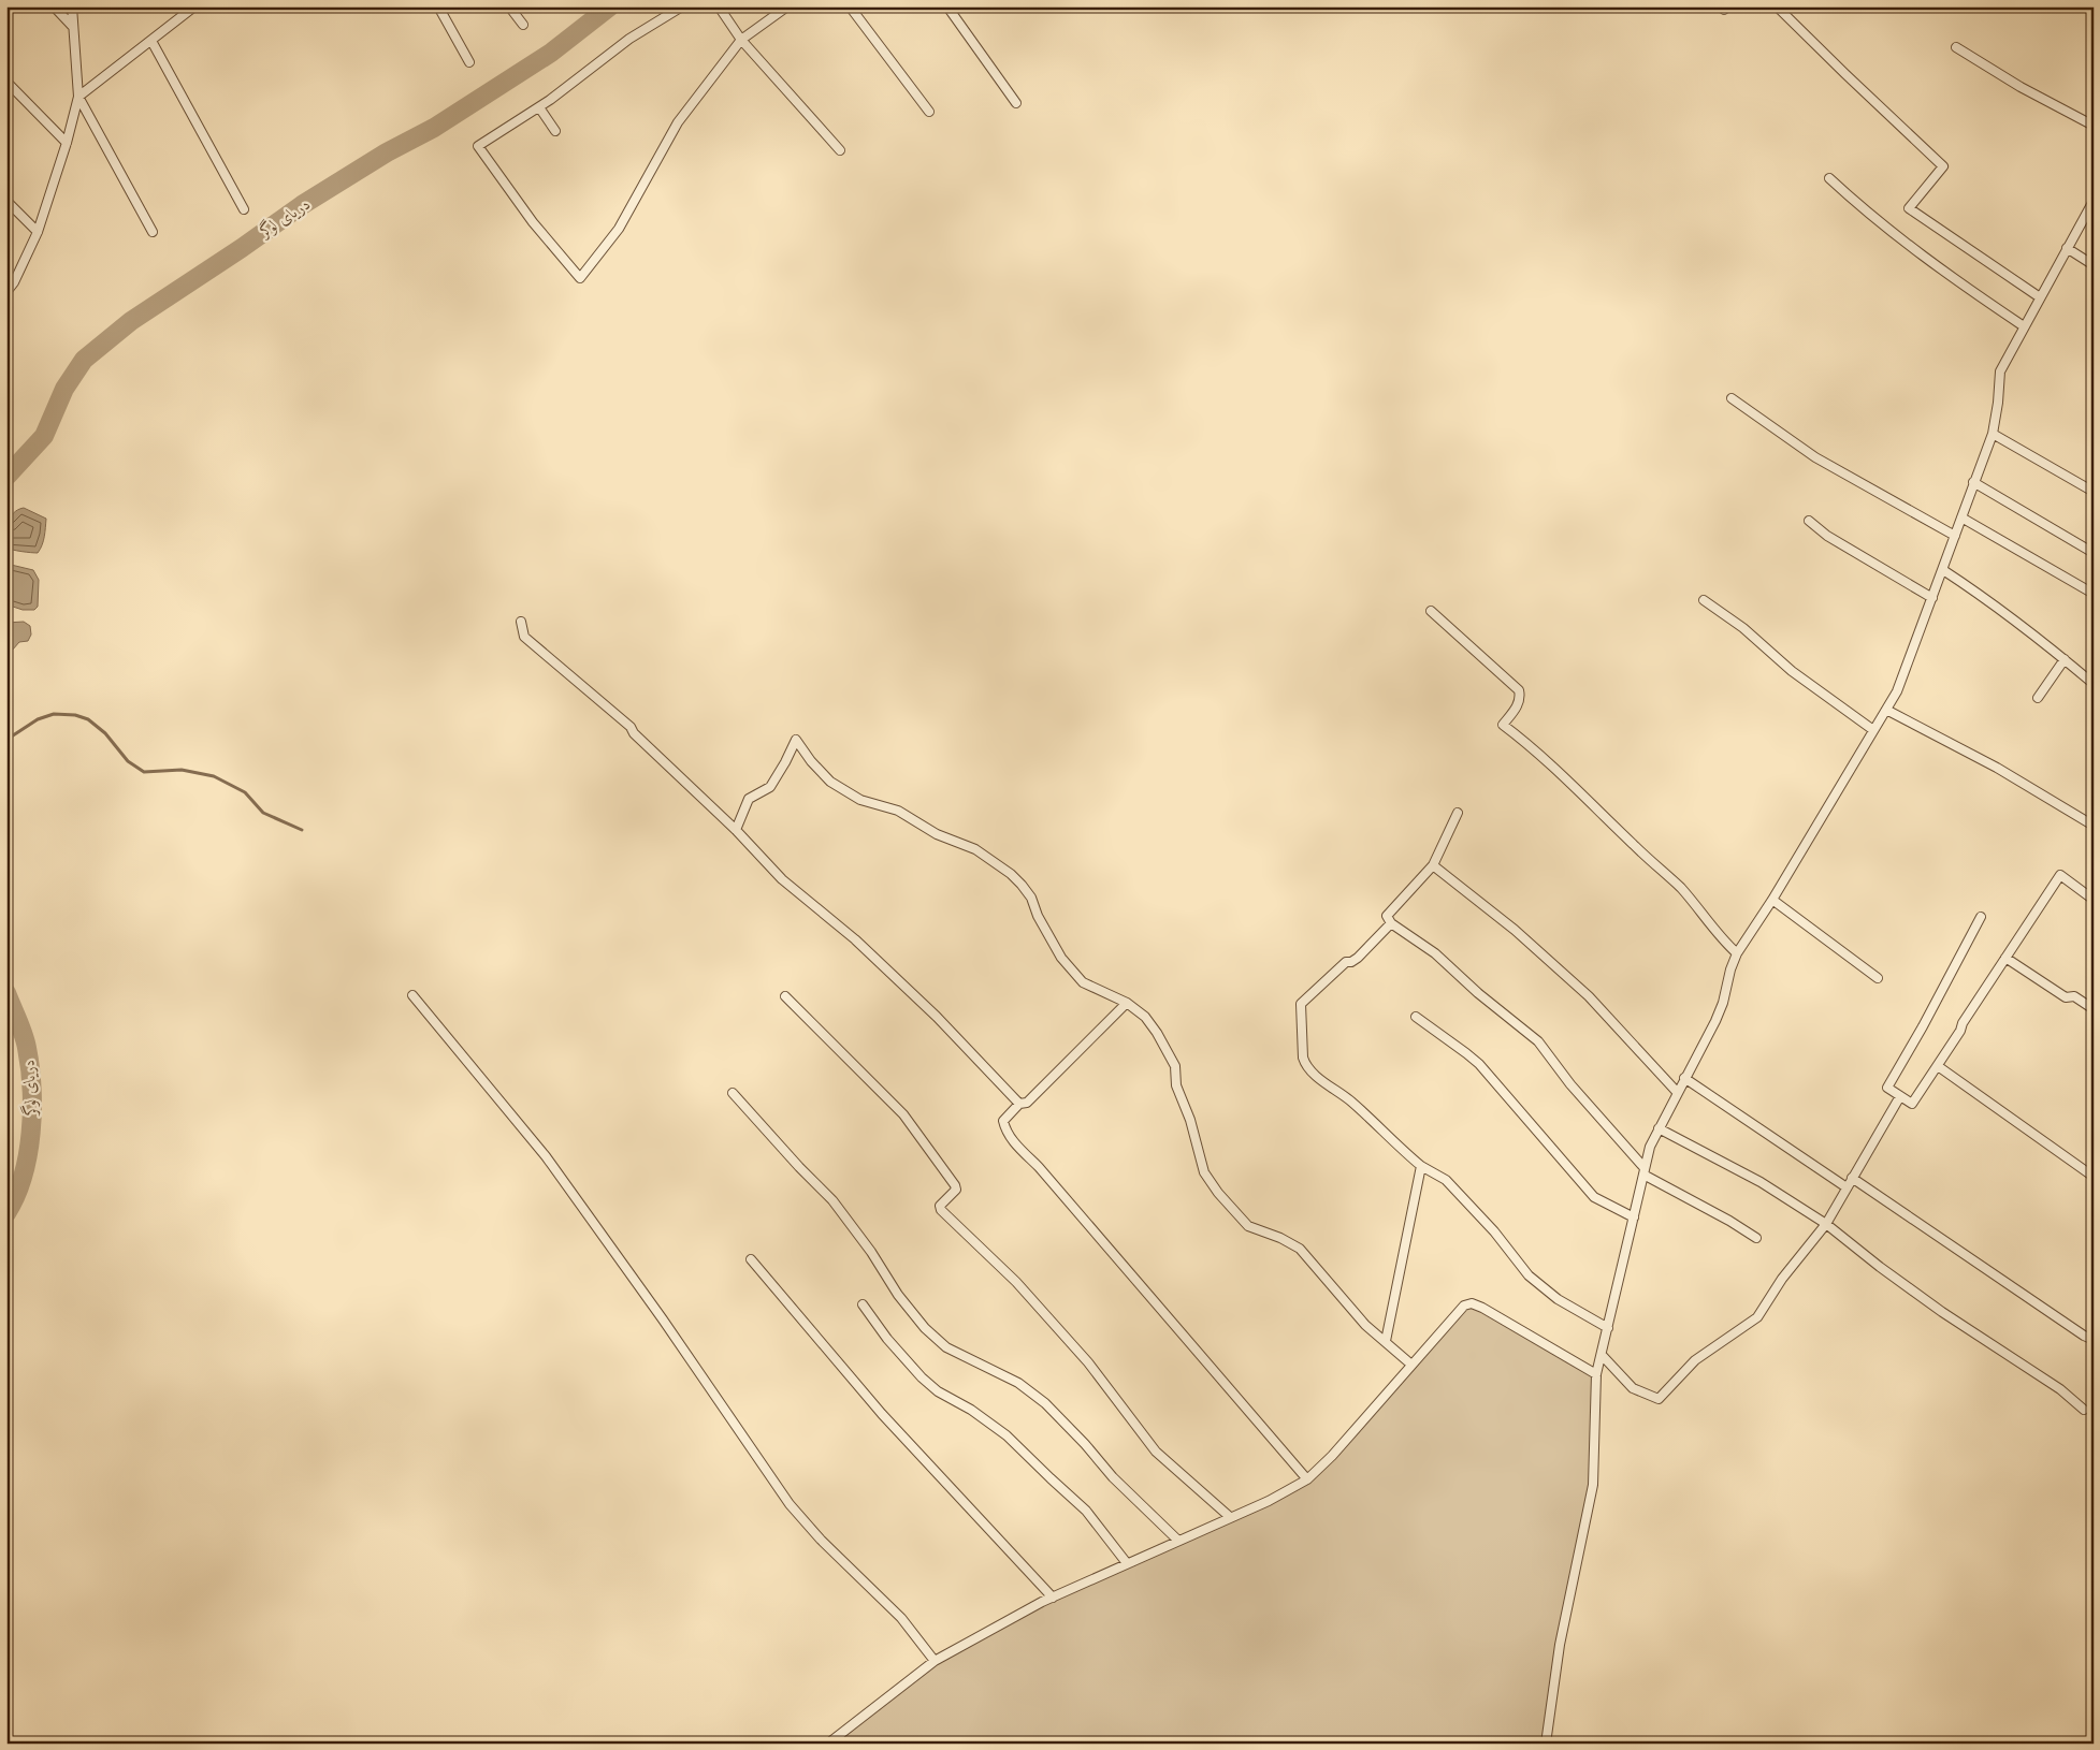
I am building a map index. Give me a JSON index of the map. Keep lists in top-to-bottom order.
{
  "water": ["دریای لوگر"]
}
